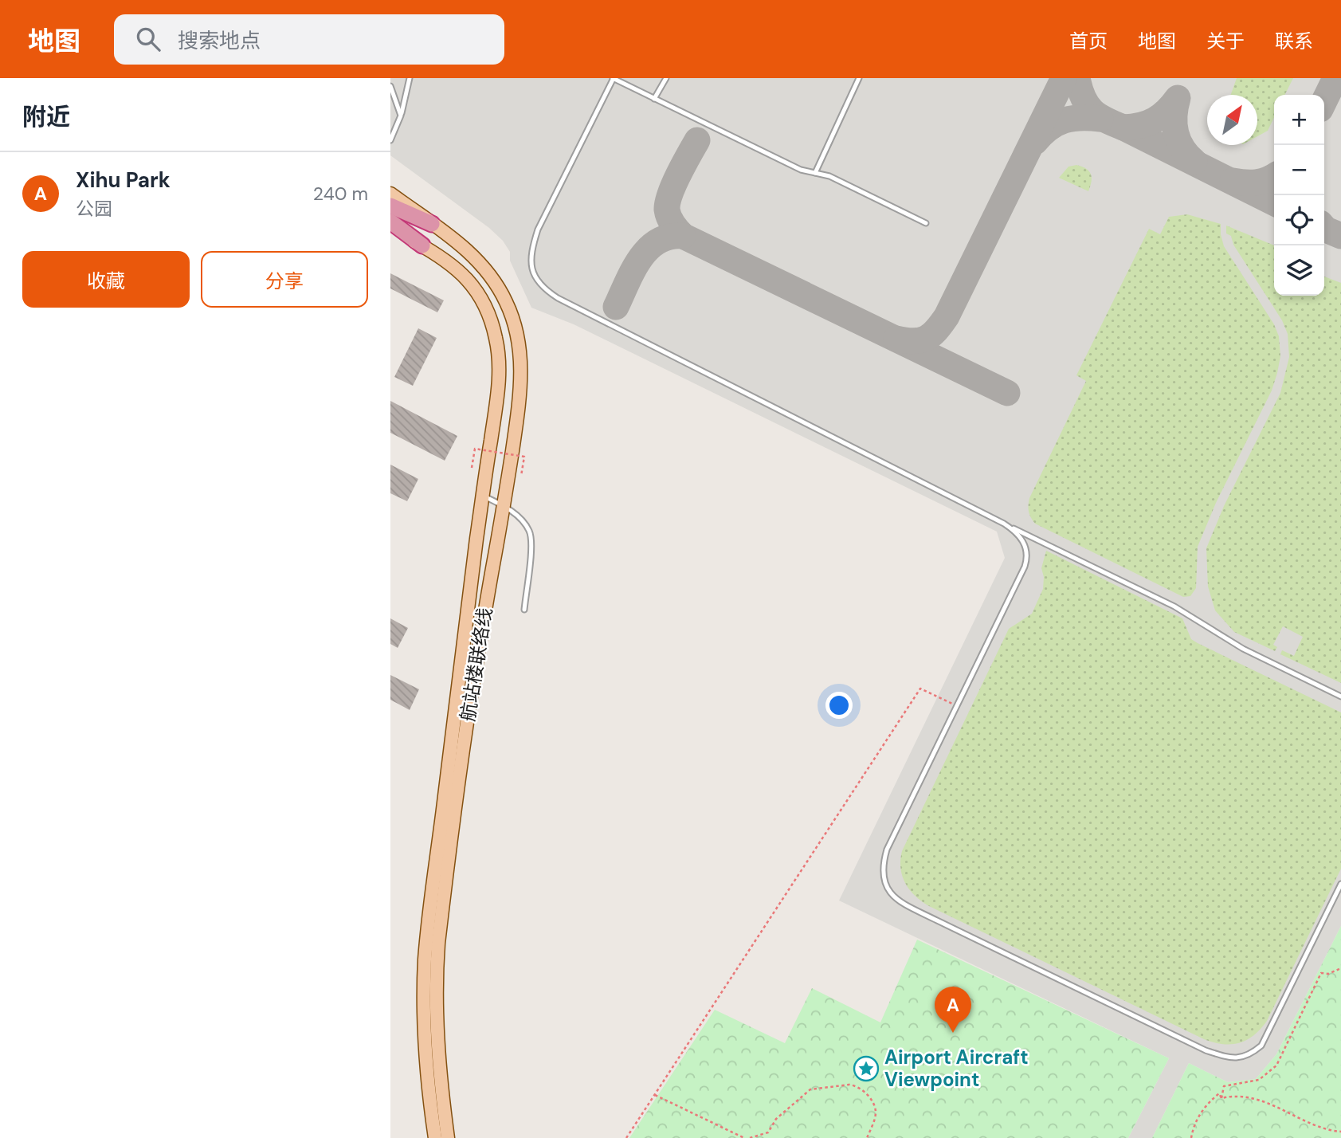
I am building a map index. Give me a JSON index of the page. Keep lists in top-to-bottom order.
{
  "streets": {
    "main road": ["航站楼联络线"]
  },
  "places": {
    "place": ["Airport Aircraft Viewpoint"]
  },
  "north": "top right",
  "page": {
    "header": "地图",
    "search": "搜索地点",
    "nav": [
      "首页",
      "地图",
      "关于",
      "联系"
    ],
    "heading": "附近",
    "map_buttons": ["+", "−"],
    "list": [
      {
        "mark": "A",
        "name": "Xihu Park",
        "note": "公园",
        "value": "240 m"
      }
    ],
    "buttons": ["收藏", "分享"],
    "pins": "A"
  }
}
